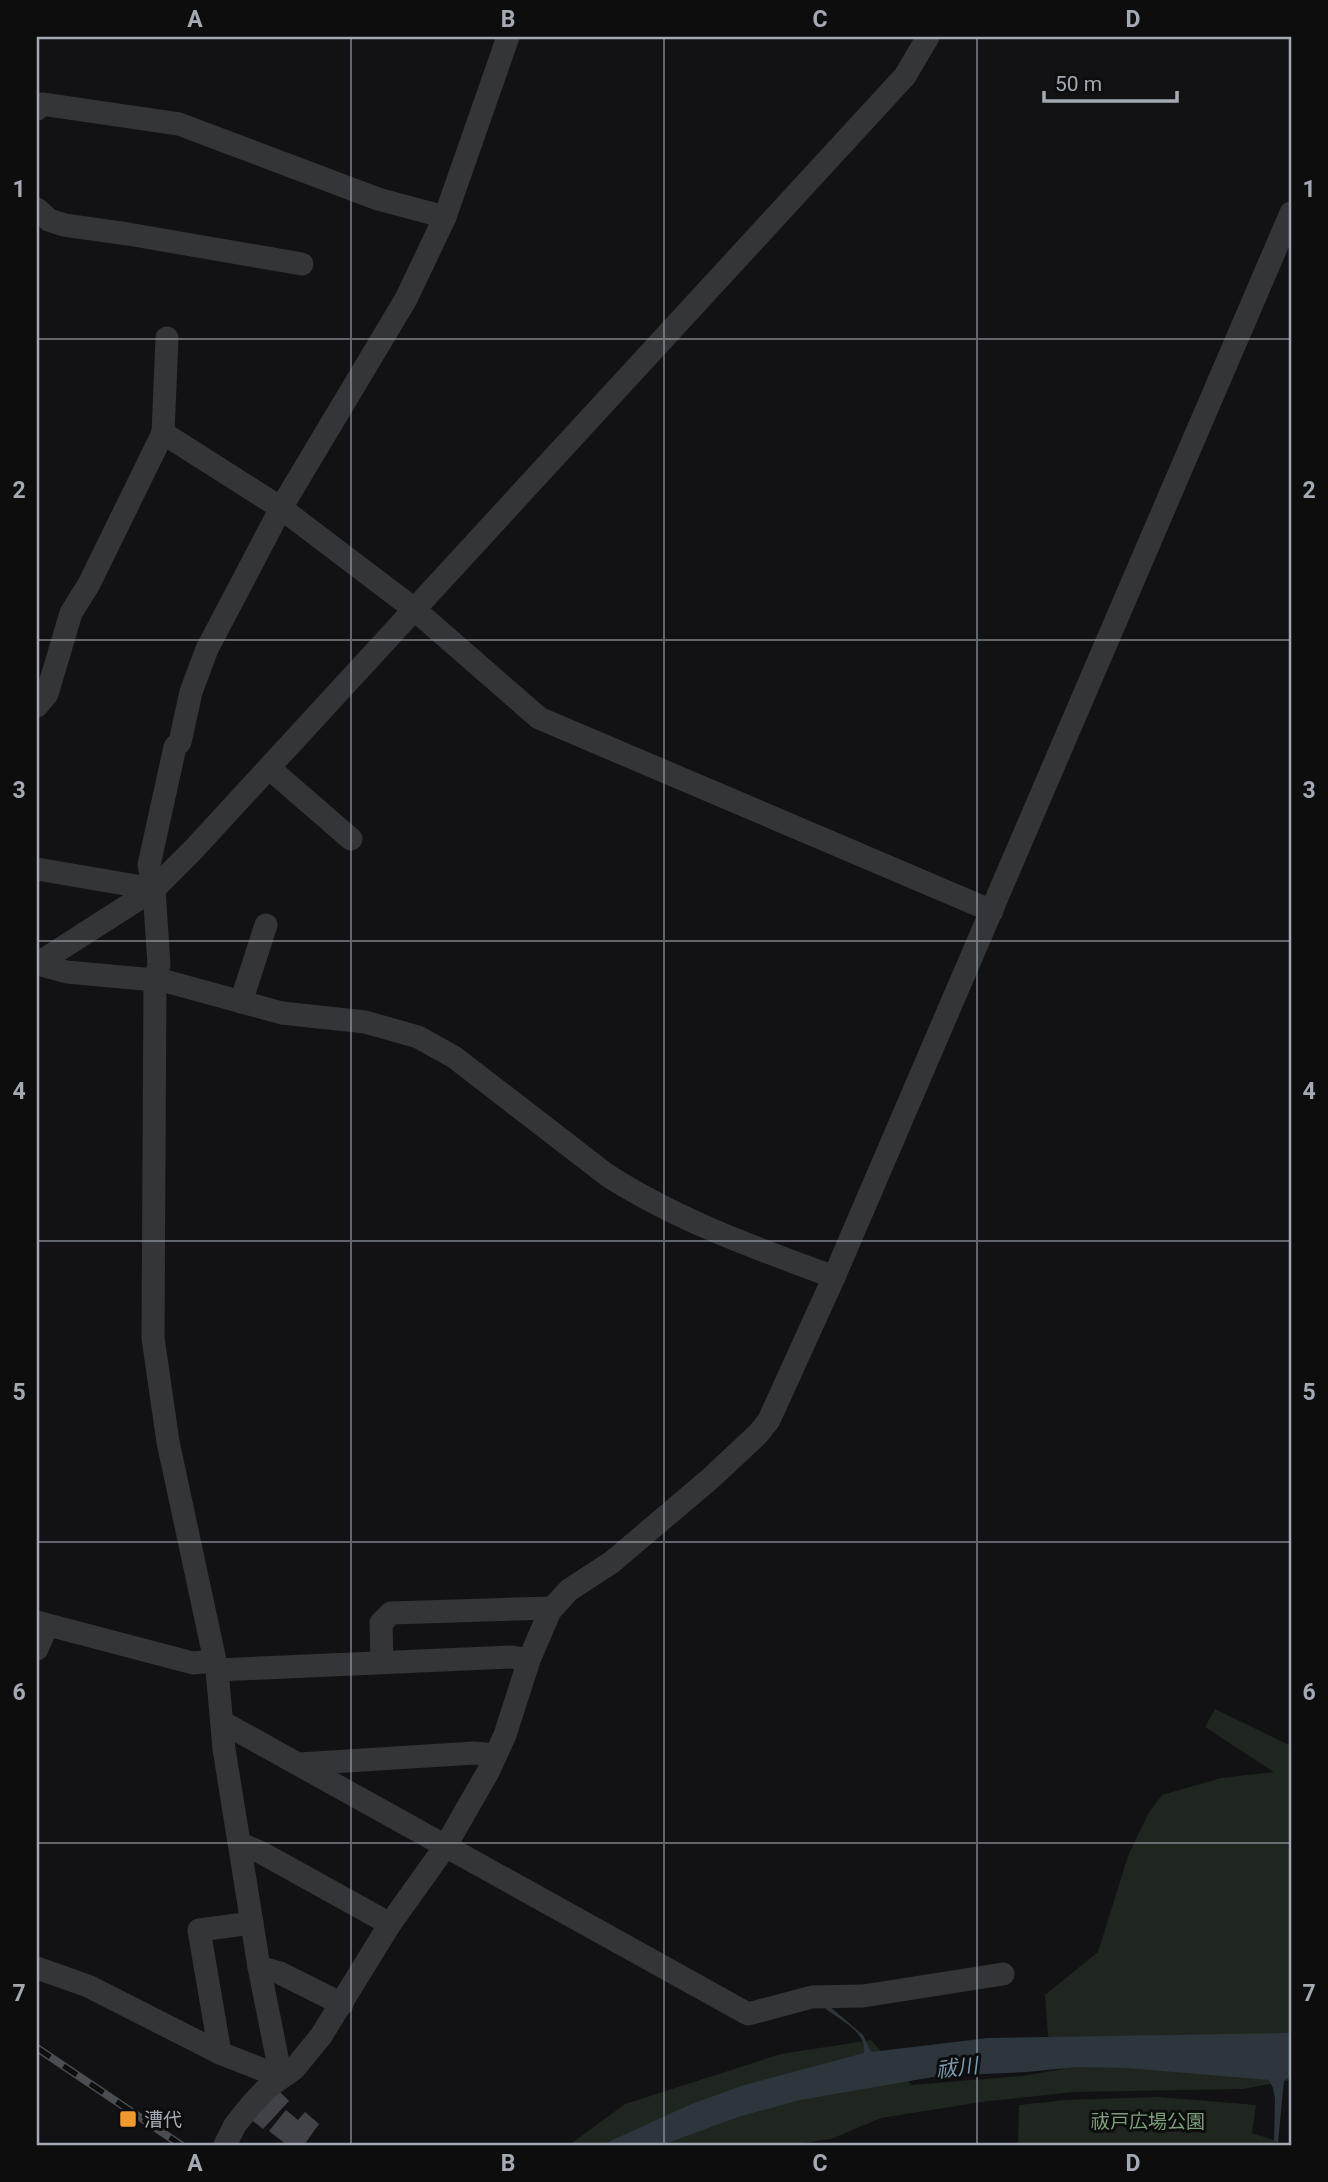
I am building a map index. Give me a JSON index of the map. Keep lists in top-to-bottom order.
{
  "water": ["祓川"],
  "parks": ["祓戸広場公園"],
  "places": {
    "transit": ["漕代"]
  },
  "scale_bar": "50 m",
  "grid": {
    "columns": [
      "A",
      "B",
      "C",
      "D"
    ],
    "rows": [
      "1",
      "2",
      "3",
      "4",
      "5",
      "6",
      "7"
    ]
  }
}
